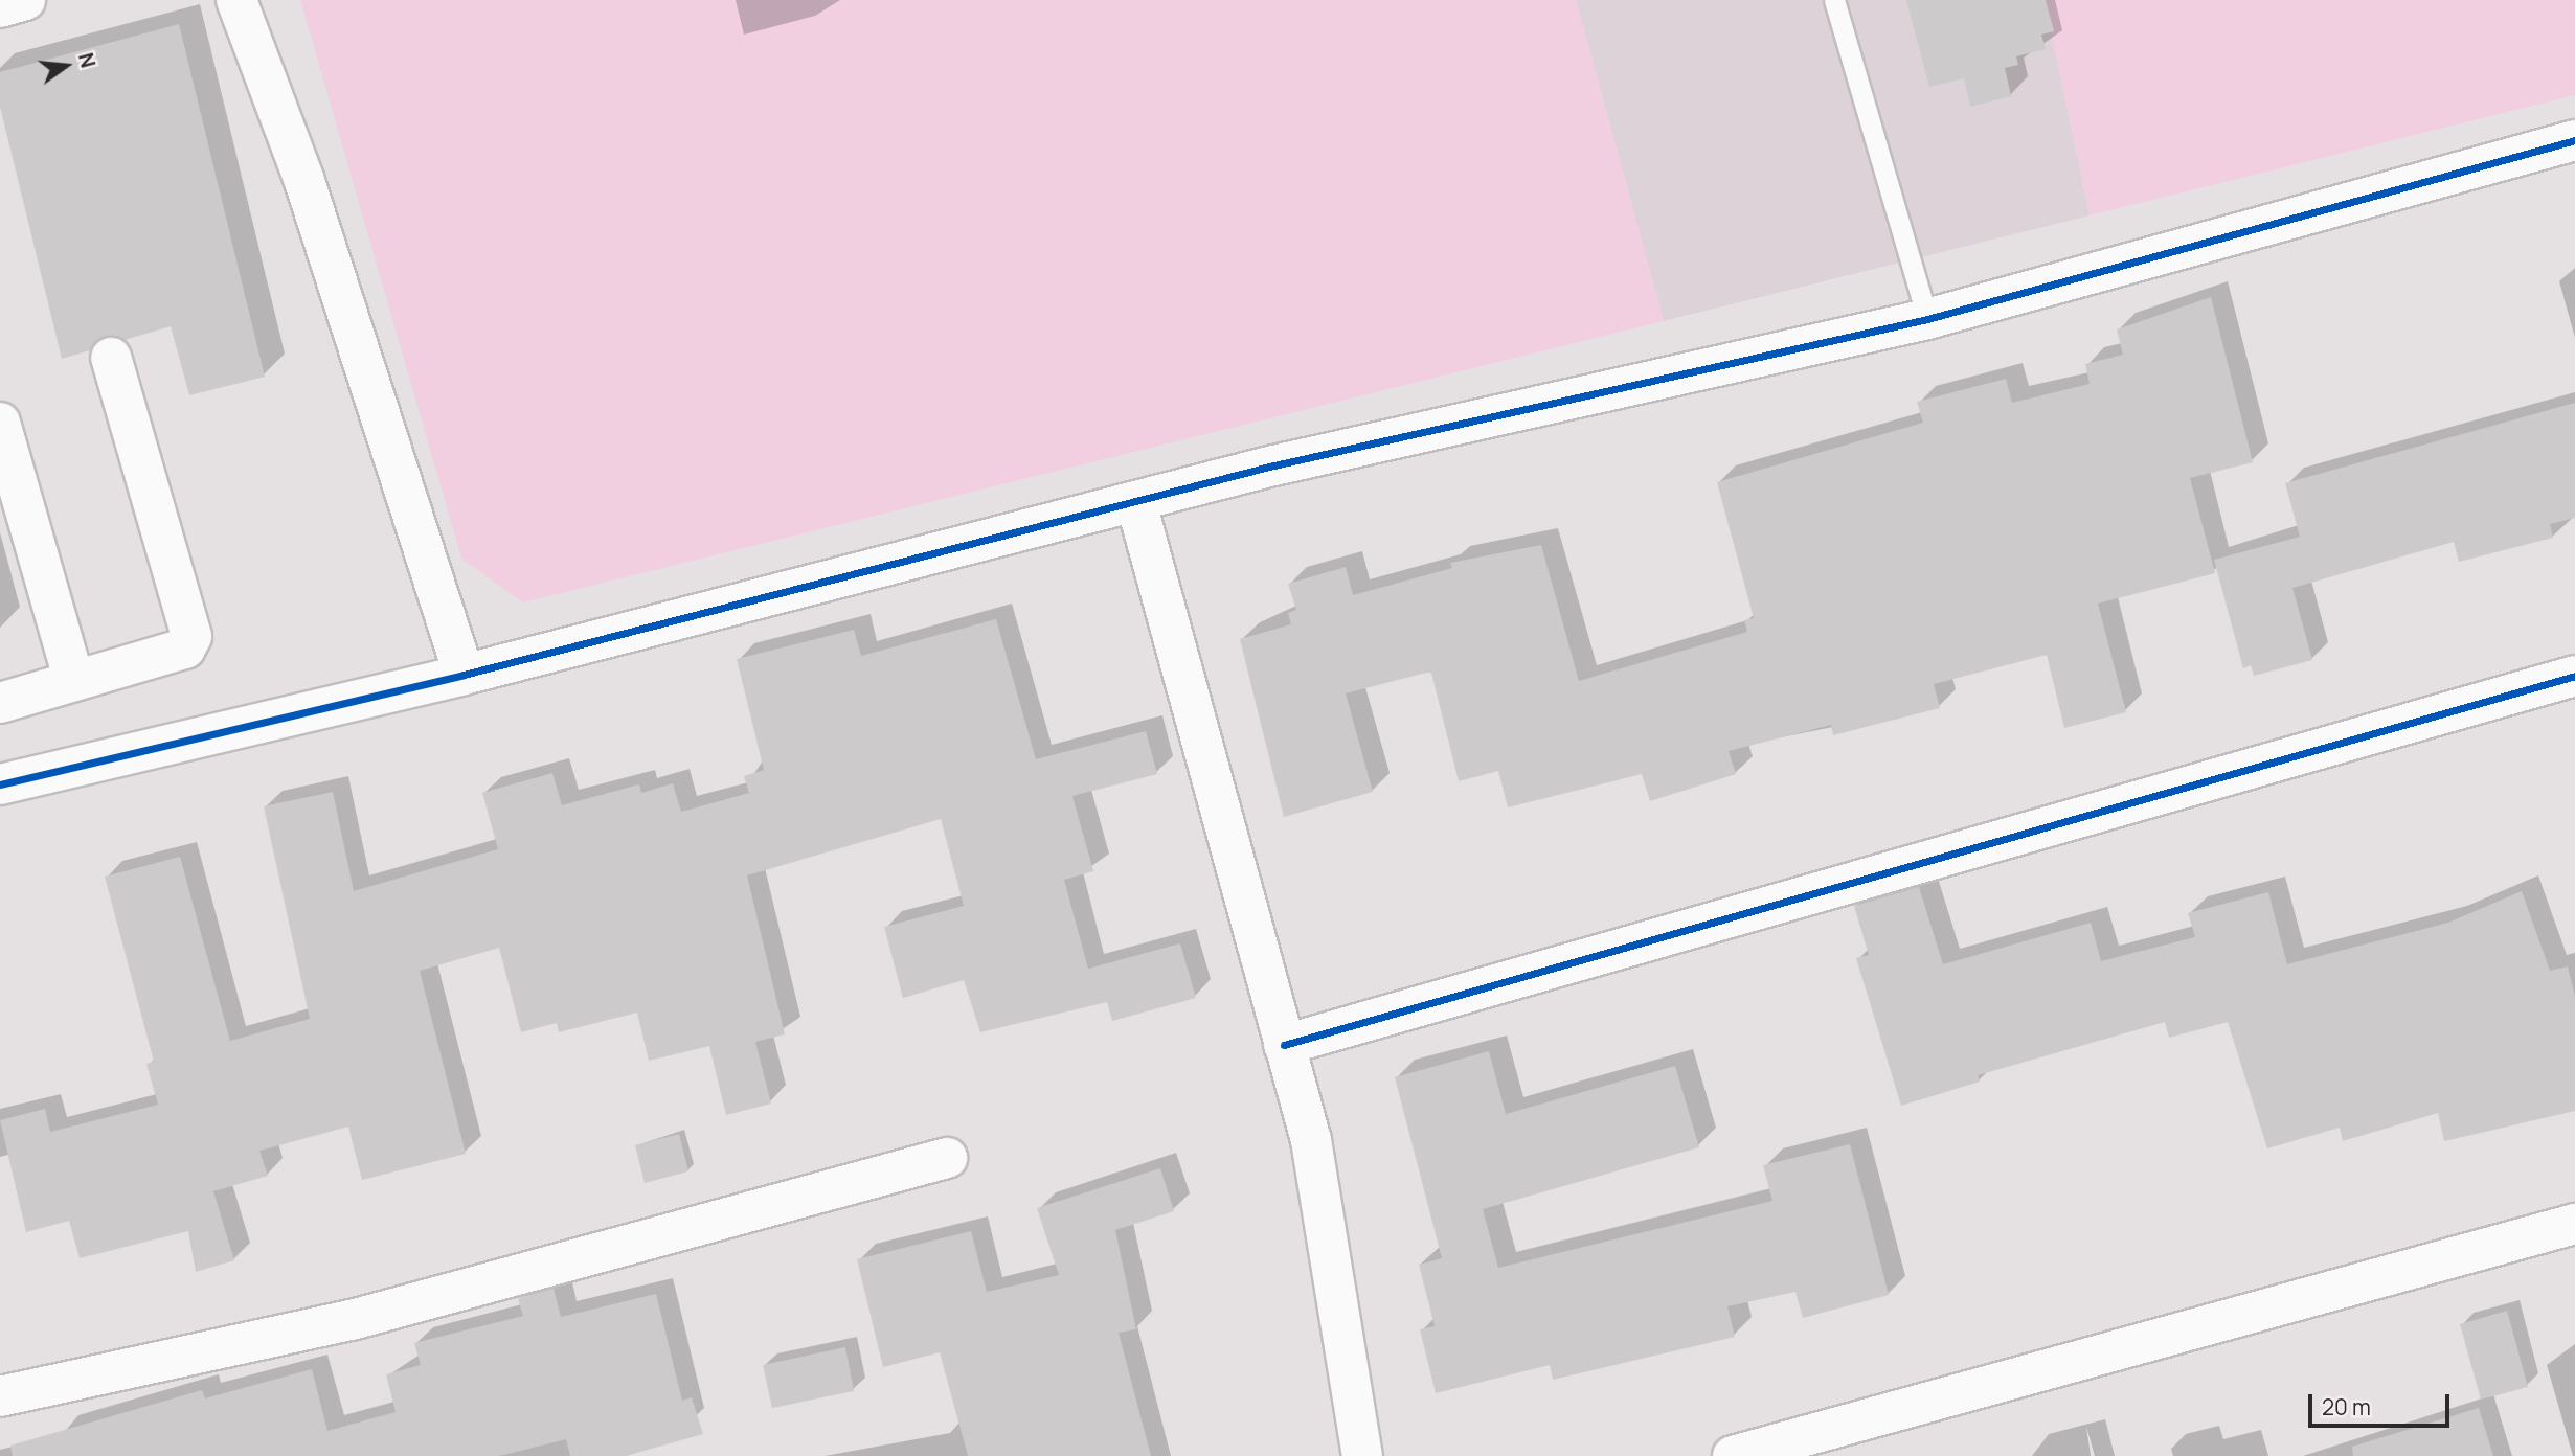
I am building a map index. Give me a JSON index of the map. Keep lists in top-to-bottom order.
{
  "scale_bar": "20 m",
  "north": "right"
}
